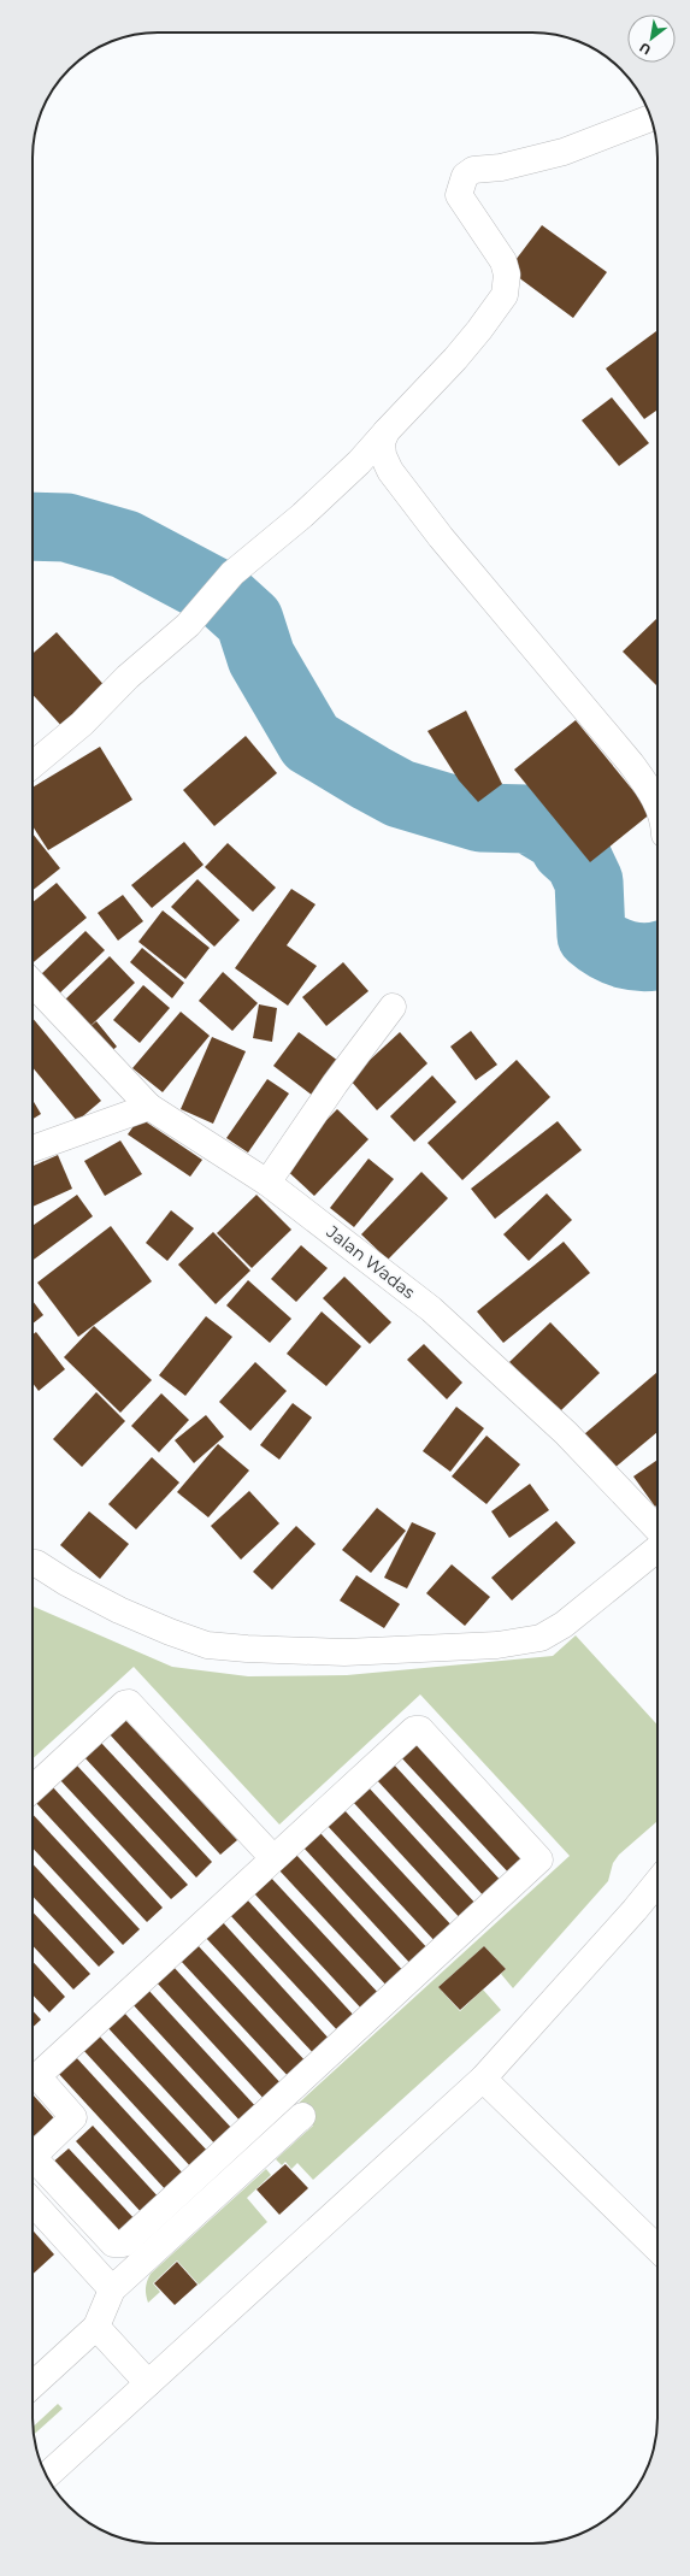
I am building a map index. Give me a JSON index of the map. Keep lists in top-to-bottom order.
{
  "streets": {
    "street": ["Jalan Wadas"]
  },
  "north": "bottom left"
}
